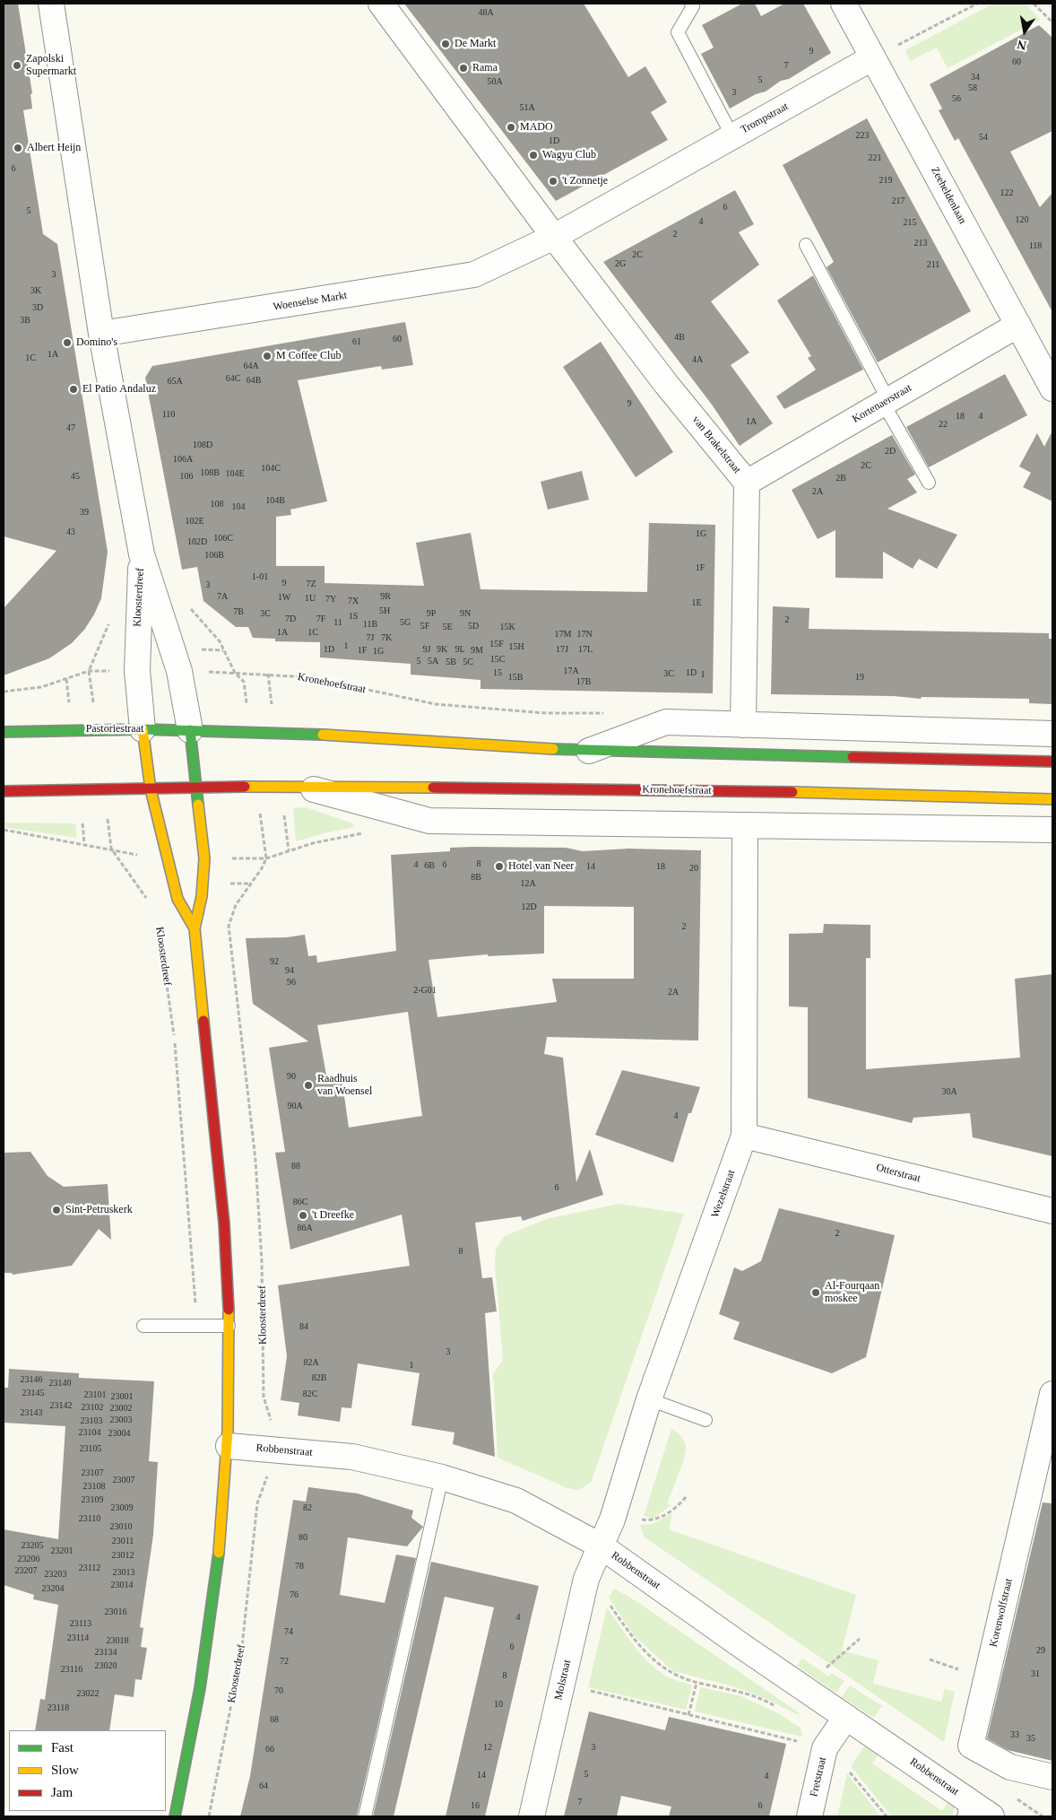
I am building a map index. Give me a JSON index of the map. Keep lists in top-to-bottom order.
{
  "streets": {
    "main road": ["Kloosterdreef", "Kronehoefstraat", "Pastoriestraat"],
    "street": [
      "Trompstraat",
      "Zeeheldenlaan",
      "Woenselse Markt",
      "Kortenaerstraat",
      "van Brakelstraat",
      "Otterstraat",
      "Wezelstraat",
      "Robbenstraat",
      "Korenwolfstraat",
      "Molstraat",
      "Fretstraat"
    ]
  },
  "crossings": [
    ["Trompstraat", "Zeeheldenlaan"],
    ["Trompstraat", "Woenselse Markt"],
    ["Trompstraat", "van Brakelstraat"],
    ["Zeeheldenlaan", "Kortenaerstraat"],
    ["Woenselse Markt", "van Brakelstraat"],
    ["Woenselse Markt", "Kloosterdreef"],
    ["Kortenaerstraat", "van Brakelstraat"],
    ["Kloosterdreef", "Kronehoefstraat"],
    ["Kloosterdreef", "Pastoriestraat"],
    ["Kloosterdreef", "Robbenstraat"],
    ["Kronehoefstraat", "Wezelstraat"],
    ["Otterstraat", "Wezelstraat"],
    ["Wezelstraat", "Robbenstraat"],
    ["Wezelstraat", "Molstraat"],
    ["Robbenstraat", "Molstraat"],
    ["Robbenstraat", "Fretstraat"]
  ],
  "places": [
    "De Markt",
    "Zapolski Supermarkt",
    "Rama",
    "MADO",
    "Albert Heijn",
    "Wagyu Club",
    "'t Zonnetje",
    "Domino's",
    "M Coffee Club",
    "El Patio Andaluz",
    "Hotel van Neer",
    "Raadhuis van Woensel",
    "Sint-Petruskerk",
    "'t Dreefke",
    "Al-Fourqaan moskee"
  ],
  "house_numbers": [
    "48A",
    "9",
    "60",
    "7",
    "34",
    "5",
    "50A",
    "58",
    "3",
    "56",
    "51A",
    "223",
    "54",
    "1D",
    "221",
    "6",
    "219",
    "122",
    "217",
    "6",
    "5",
    "120",
    "4",
    "215",
    "2",
    "213",
    "118",
    "2C",
    "2G",
    "211",
    "3",
    "3K",
    "3D",
    "3B",
    "4B",
    "60",
    "61",
    "1A",
    "1C",
    "4A",
    "64A",
    "64C",
    "64B",
    "65A",
    "9",
    "110",
    "18",
    "4",
    "1A",
    "22",
    "47",
    "108D",
    "2D",
    "106A",
    "2C",
    "104C",
    "108B",
    "104E",
    "45",
    "106",
    "2B",
    "2A",
    "104B",
    "108",
    "104",
    "39",
    "102E",
    "43",
    "1G",
    "106C",
    "102D",
    "106B",
    "1F",
    "1-01",
    "9",
    "7Z",
    "3",
    "7A",
    "9R",
    "1W",
    "1U",
    "7Y",
    "7X",
    "1E",
    "5H",
    "7B",
    "3C",
    "9P",
    "9N",
    "1S",
    "7D",
    "7F",
    "2",
    "11",
    "5G",
    "11B",
    "5F",
    "5D",
    "5E",
    "15K",
    "1A",
    "1C",
    "17M",
    "17N",
    "7J",
    "7K",
    "15F",
    "1",
    "15H",
    "1D",
    "9J",
    "9K",
    "9L",
    "17J",
    "17L",
    "1F",
    "9M",
    "1G",
    "15C",
    "5",
    "5A",
    "5B",
    "5C",
    "17A",
    "15",
    "1D",
    "3C",
    "1",
    "15B",
    "19",
    "17B",
    "8",
    "4",
    "6",
    "6B",
    "14",
    "18",
    "20",
    "8B",
    "12A",
    "12D",
    "2",
    "92",
    "94",
    "96",
    "2-G01",
    "2A",
    "90",
    "30A",
    "90A",
    "4",
    "88",
    "6",
    "86C",
    "86A",
    "2",
    "8",
    "84",
    "3",
    "82A",
    "1",
    "82B",
    "23146",
    "23140",
    "23145",
    "82C",
    "23101",
    "23001",
    "23142",
    "23102",
    "23002",
    "23143",
    "23003",
    "23103",
    "23104",
    "23004",
    "23105",
    "23107",
    "23007",
    "23108",
    "23109",
    "23009",
    "82",
    "23110",
    "23010",
    "80",
    "23011",
    "23205",
    "23201",
    "23012",
    "23206",
    "78",
    "23112",
    "23207",
    "23013",
    "23203",
    "23014",
    "23204",
    "76",
    "23016",
    "4",
    "23113",
    "74",
    "23114",
    "23018",
    "6",
    "29",
    "23134",
    "72",
    "23020",
    "23116",
    "31",
    "8",
    "70",
    "23022",
    "10",
    "23118",
    "68",
    "33",
    "35",
    "12",
    "3",
    "66",
    "5",
    "14",
    "4",
    "64",
    "7",
    "16",
    "6"
  ],
  "legend": ["Fast", "Slow", "Jam"],
  "north": "bottom"
}
